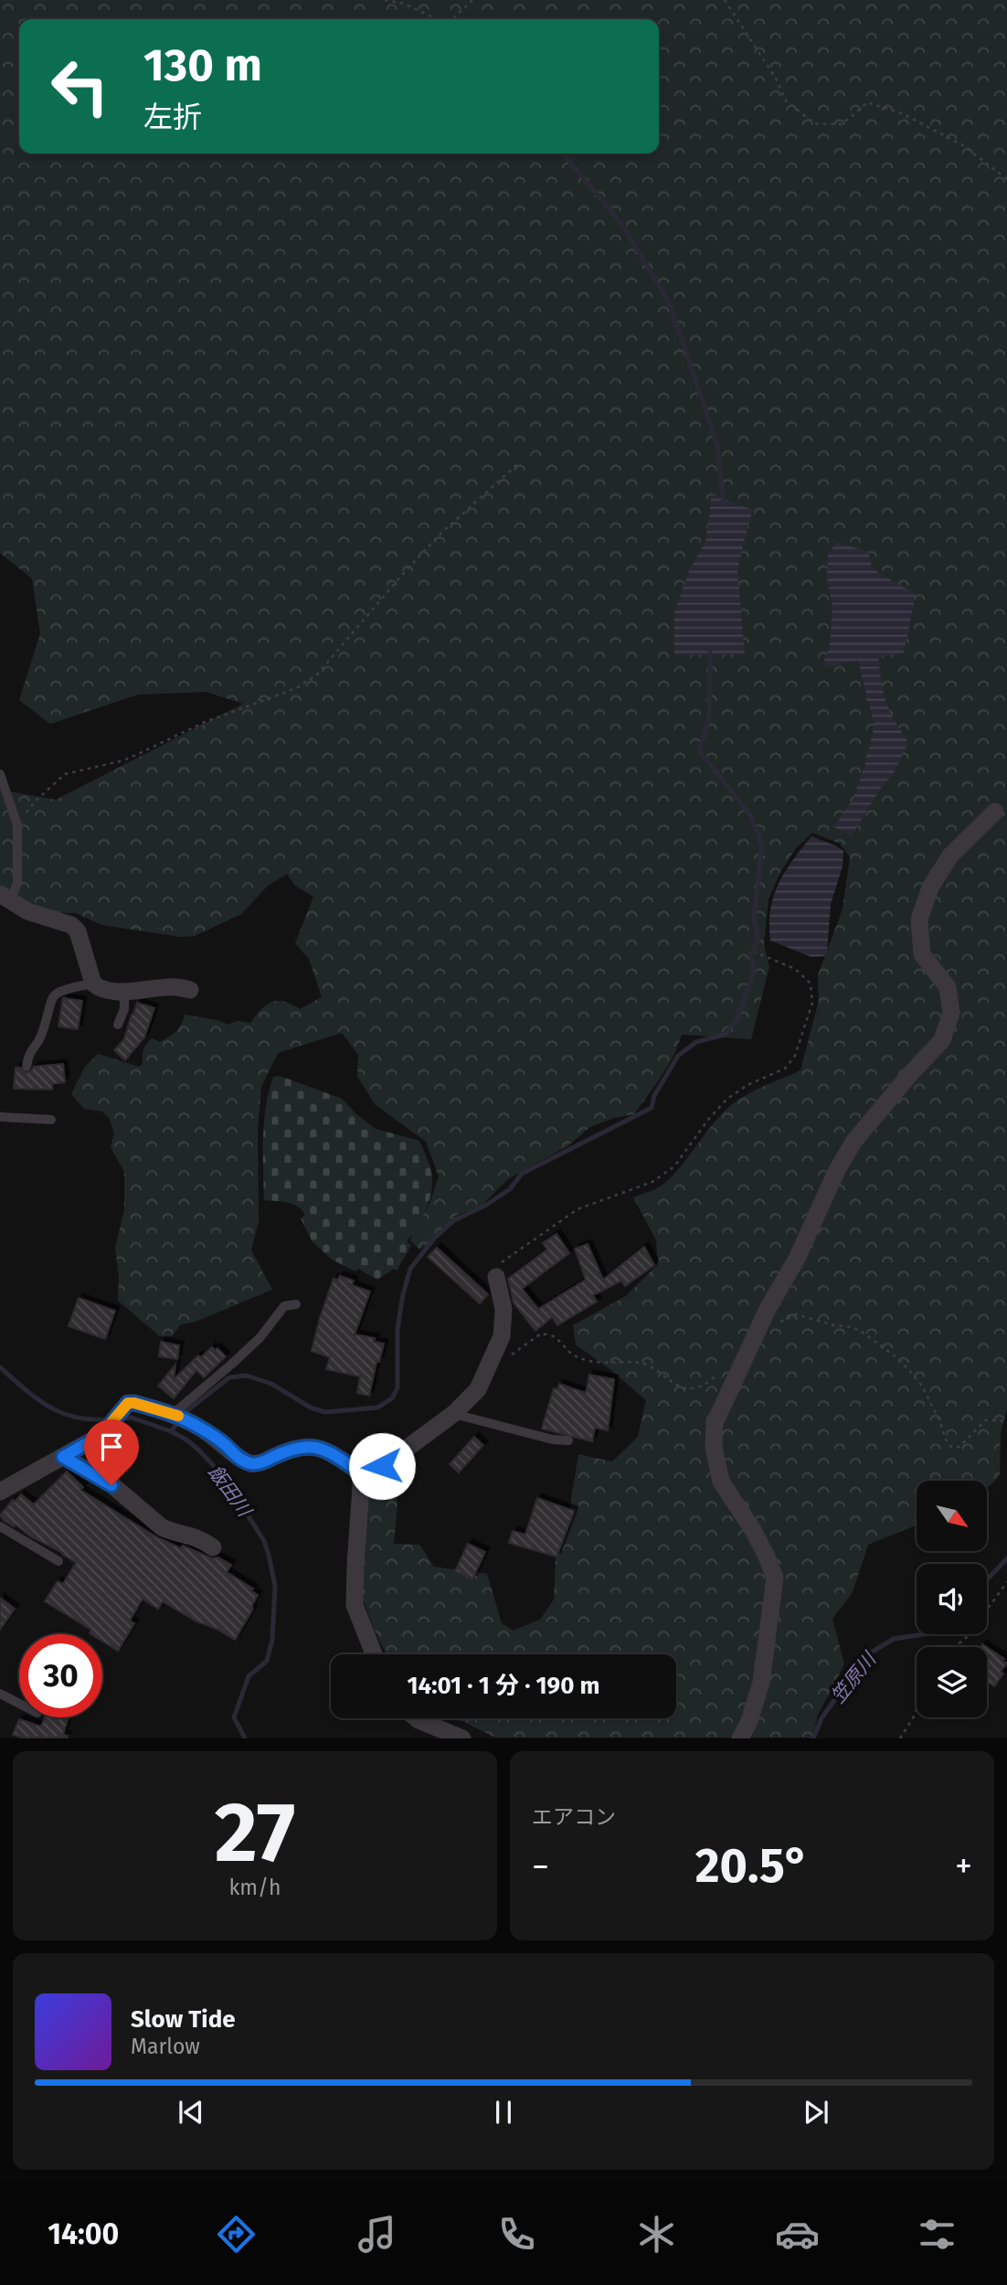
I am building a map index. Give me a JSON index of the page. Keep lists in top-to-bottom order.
{
  "water": ["飯田川", "笠原川"],
  "north": "bottom right",
  "page": {
    "turn": ["130 m", "左折"],
    "limit": "30",
    "trip": "14:01 · 1 分 · 190 m",
    "tile": [
      ["27", "km/h"],
      "エアコン"
    ],
    "heat": ["−", "20.5°", "+"],
    "song": ["Slow Tide", "Marlow"],
    "tabs": "14:00"
  }
}
